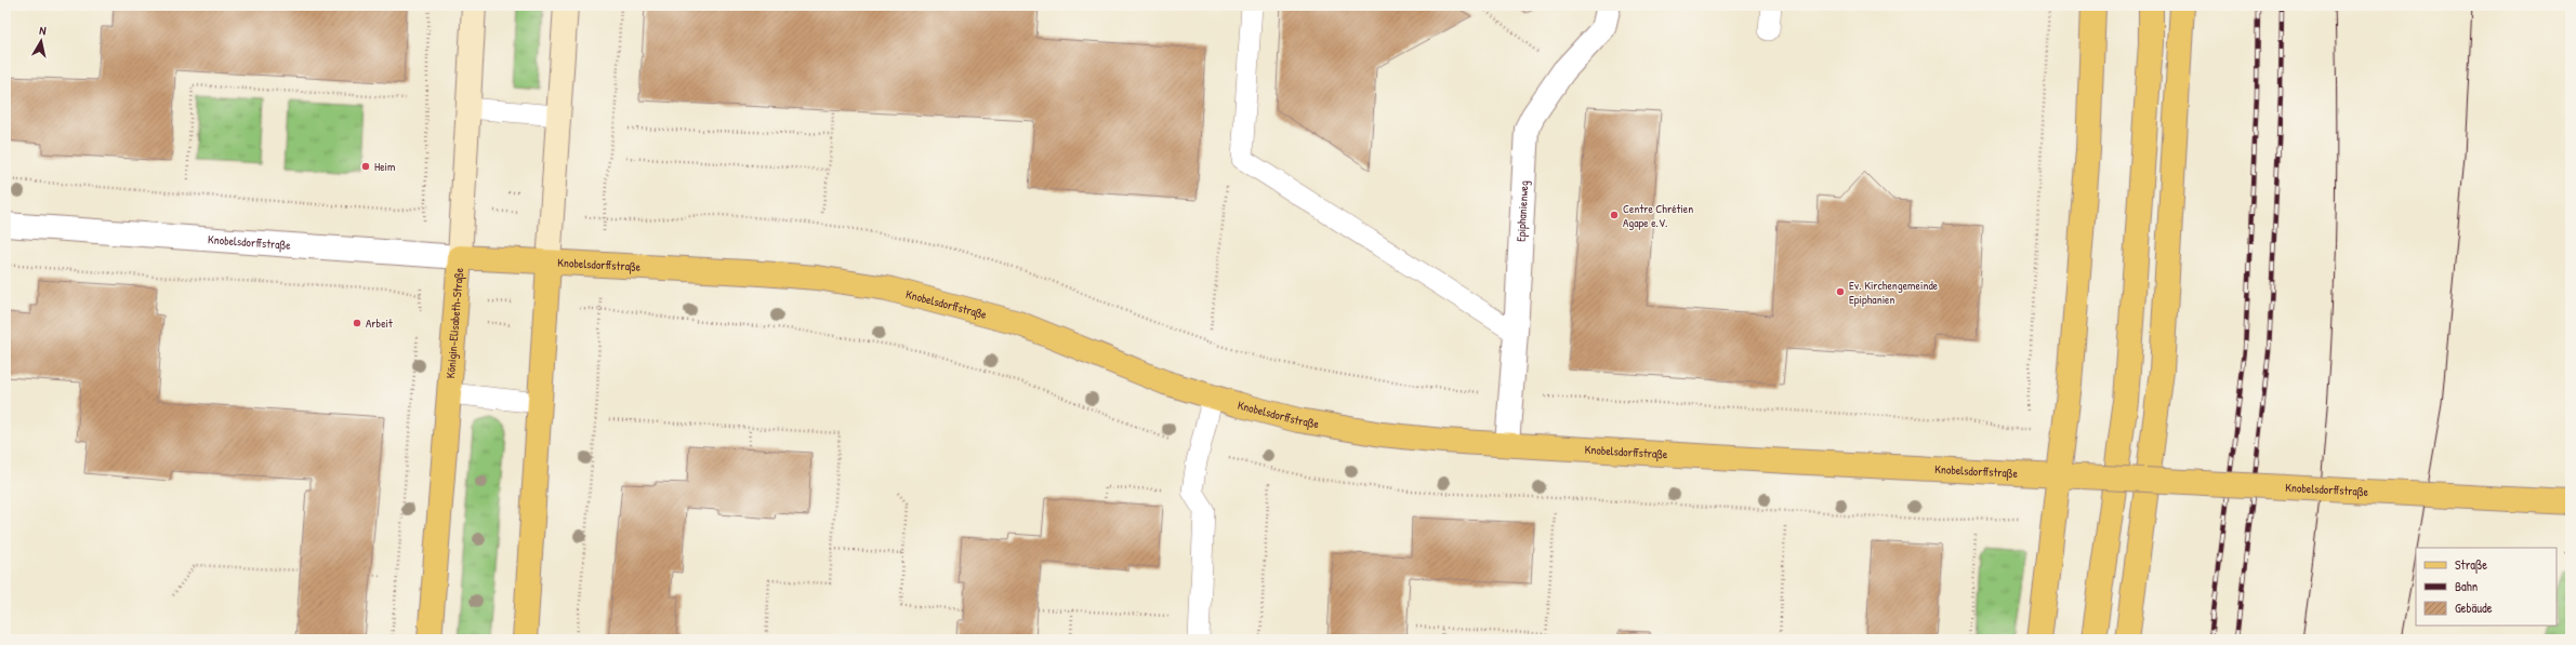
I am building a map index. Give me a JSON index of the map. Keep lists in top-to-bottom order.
{
  "streets": {
    "main road": ["Knobelsdorffstraße", "Königin-Elisabeth-Straße"],
    "street": ["Epiphanienweg"]
  },
  "crossings": [
    ["Epiphanienweg", "Knobelsdorffstraße"],
    ["Knobelsdorffstraße", "Königin-Elisabeth-Straße"]
  ],
  "places": [
    "Heim",
    "Centre Chrétien Agape e.V.",
    "Ev. Kirchengemeinde Epiphanien",
    "Arbeit"
  ],
  "legend": ["Straße", "Bahn", "Gebäude"],
  "north": "top"
}
